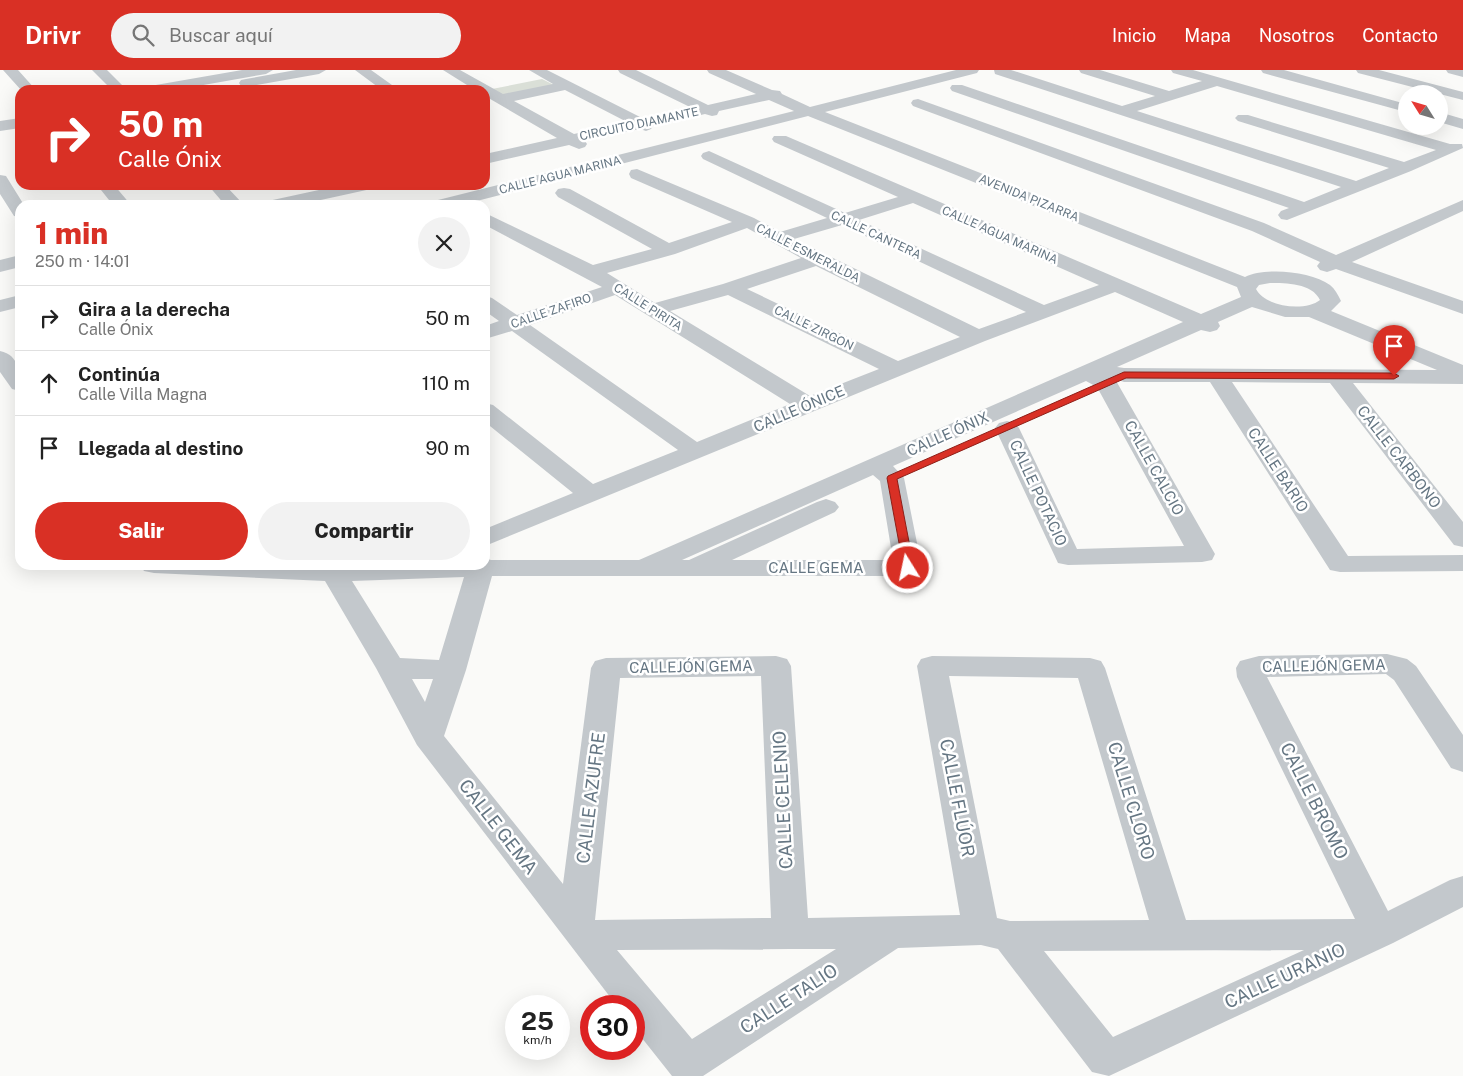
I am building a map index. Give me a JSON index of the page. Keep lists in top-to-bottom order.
{
  "streets": {
    "street": [
      "CIRCUITO DIAMANTE",
      "CALLE AGUA MARINA",
      "AVENIDA PIZARRA",
      "CALLE CANTERA",
      "CALLE ESMERALDA",
      "CALLE PIRITA",
      "CALLE ZAFIRO",
      "CALLE ZIRGON",
      "CALLE ÓNICE",
      "CALLE ÓNIX",
      "CALLE CARBONO",
      "CALLE CALCIO",
      "CALLE BARIO",
      "CALLE POTACIO",
      "CALLE GEMA",
      "CALLEJÓN GEMA",
      "CALLE AZUFRE",
      "CALLE FLÚOR",
      "CALLE CELENIO",
      "CALLE CLORO",
      "CALLE BROMO",
      "CALLE URANIO",
      "CALLE TALIO"
    ]
  },
  "crossings": [
    ["CIRCUITO DIAMANTE", "AVENIDA PIZARRA"],
    ["CALLE AGUA MARINA", "AVENIDA PIZARRA"],
    ["CALLE AGUA MARINA", "CALLE ÓNICE"],
    ["CALLE AGUA MARINA", "CALLE ÓNIX"],
    ["AVENIDA PIZARRA", "CALLE ÓNIX"],
    ["CALLE CANTERA", "CALLE ÓNICE"],
    ["CALLE ESMERALDA", "CALLE ÓNICE"],
    ["CALLE PIRITA", "CALLE ZAFIRO"],
    ["CALLE PIRITA", "CALLE ÓNICE"],
    ["CALLE ZIRGON", "CALLE ÓNICE"],
    ["CALLE ÓNIX", "CALLE CALCIO"],
    ["CALLE ÓNIX", "CALLE POTACIO"],
    ["CALLE ÓNIX", "CALLE GEMA"],
    ["CALLE CALCIO", "CALLE POTACIO"],
    ["CALLE GEMA", "CALLE AZUFRE"],
    ["CALLE GEMA", "CALLE TALIO"],
    ["CALLEJÓN GEMA", "CALLE AZUFRE"],
    ["CALLEJÓN GEMA", "CALLE CELENIO"],
    ["CALLEJÓN GEMA", "CALLE BROMO"],
    ["CALLE FLÚOR", "CALLE CLORO"],
    ["CALLE FLÚOR", "CALLE URANIO"],
    ["CALLE BROMO", "CALLE URANIO"]
  ],
  "north": "top left",
  "page": {
    "header": "Drivr",
    "search": "Buscar aquí",
    "nav": [
      "Inicio",
      "Mapa",
      "Nosotros",
      "Contacto"
    ],
    "turn": ["50 m", "Calle Ónix"],
    "heading": ["1 min", "250 m · 14:01"],
    "list": [
      {
        "name": "Gira a la derecha",
        "note": "Calle Ónix",
        "value": "50 m"
      },
      {
        "name": "Continúa",
        "note": "Calle Villa Magna",
        "value": "110 m"
      },
      {
        "name": "Llegada al destino",
        "value": "90 m"
      }
    ],
    "buttons": ["Salir", "Compartir"],
    "speed": "25 km/h",
    "limit": "30"
  }
}
